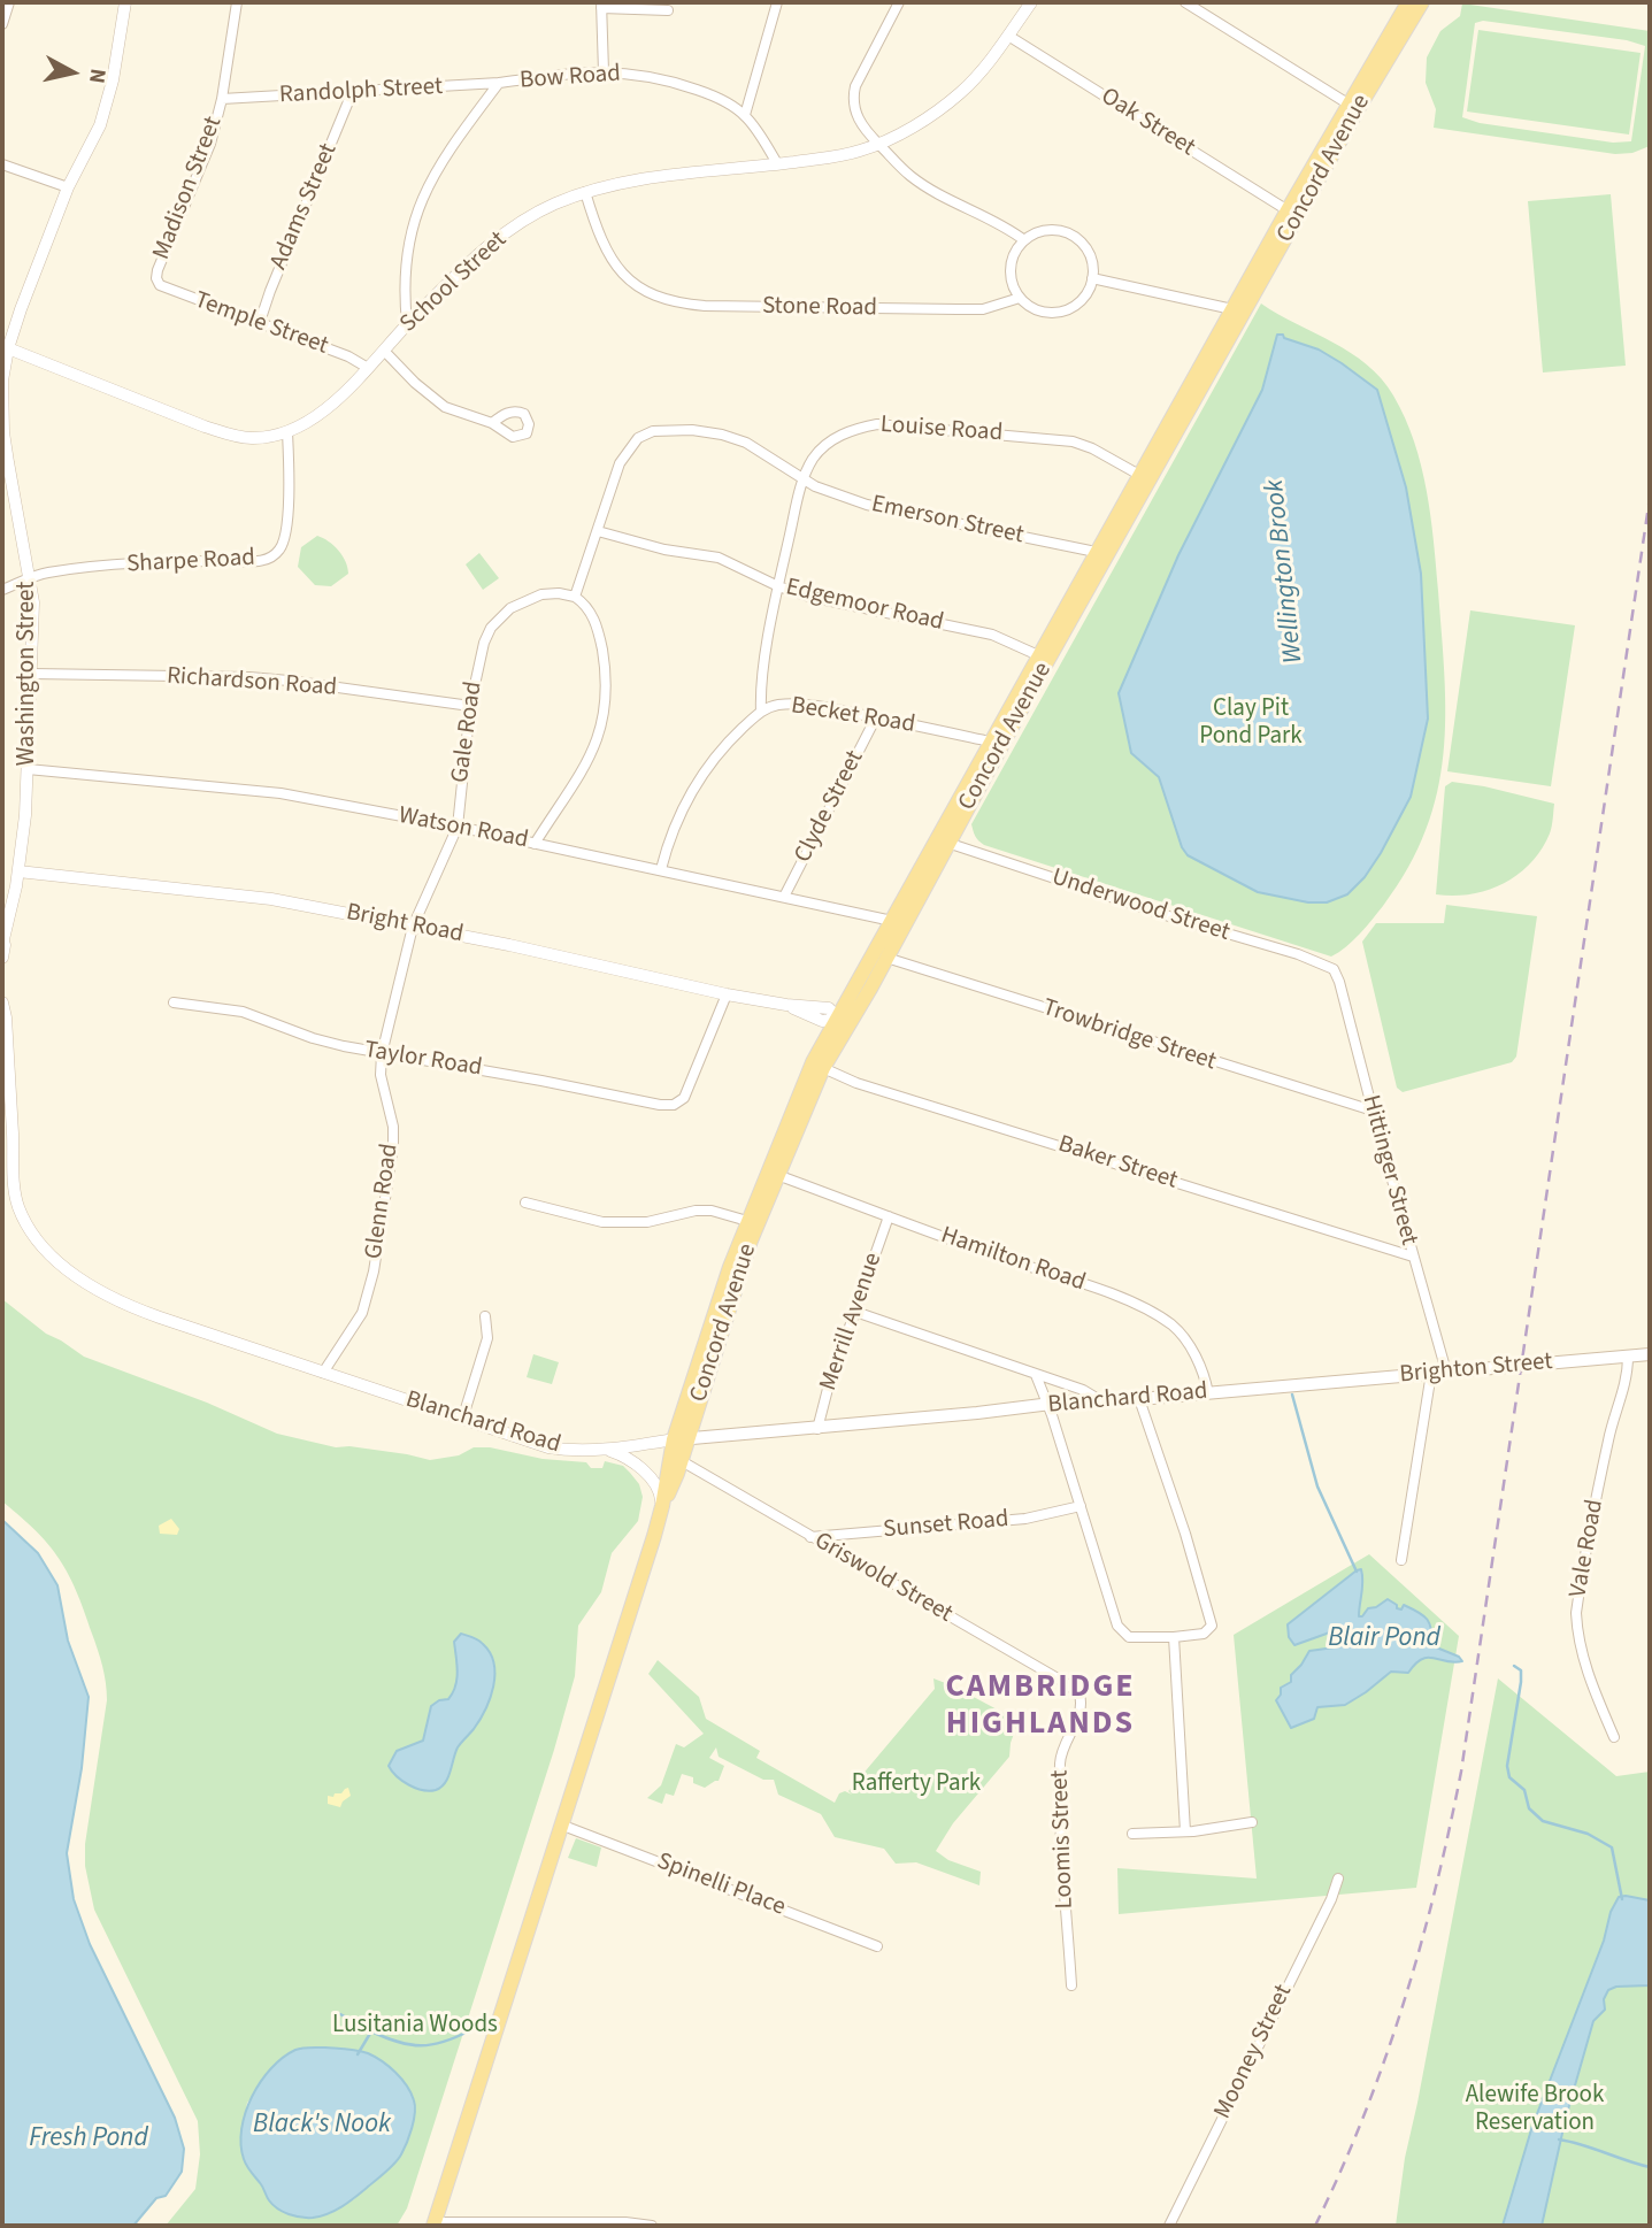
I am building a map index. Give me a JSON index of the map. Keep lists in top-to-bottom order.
{
  "streets": {
    "main road": ["Concord Avenue", "Brighton Street", "Blanchard Road"],
    "street": [
      "Bow Road",
      "Randolph Street",
      "Oak Street",
      "Madison Street",
      "Adams Street",
      "School Street",
      "Stone Road",
      "Temple Street",
      "Louise Road",
      "Emerson Street",
      "Sharpe Road",
      "Edgemoor Road",
      "Washington Street",
      "Richardson Road",
      "Becket Road",
      "Gale Road",
      "Clyde Street",
      "Watson Road",
      "Underwood Street",
      "Bright Road",
      "Trowbridge Street",
      "Taylor Road",
      "Baker Street",
      "Hittinger Street",
      "Glenn Road",
      "Hamilton Road",
      "Merrill Avenue",
      "Sunset Road",
      "Vale Road",
      "Griswold Street",
      "Loomis Street",
      "Spinelli Place",
      "Mooney Street"
    ]
  },
  "crossings": [
    ["Bow Road", "Randolph Street"],
    ["Bow Road", "School Street"],
    ["Randolph Street", "Madison Street"],
    ["Randolph Street", "Adams Street"],
    ["Oak Street", "Concord Avenue"],
    ["Oak Street", "School Street"],
    ["Concord Avenue", "Louise Road"],
    ["Concord Avenue", "Emerson Street"],
    ["Concord Avenue", "Edgemoor Road"],
    ["Concord Avenue", "Becket Road"],
    ["Concord Avenue", "Watson Road"],
    ["Concord Avenue", "Underwood Street"],
    ["Concord Avenue", "Bright Road"],
    ["Concord Avenue", "Trowbridge Street"],
    ["Concord Avenue", "Baker Street"],
    ["Concord Avenue", "Hamilton Road"],
    ["Concord Avenue", "Blanchard Road"],
    ["Concord Avenue", "Griswold Street"],
    ["Concord Avenue", "Spinelli Place"],
    ["Madison Street", "Temple Street"],
    ["Adams Street", "Temple Street"],
    ["School Street", "Stone Road"],
    ["School Street", "Temple Street"],
    ["School Street", "Sharpe Road"],
    ["School Street", "Washington Street"],
    ["Louise Road", "Emerson Street"],
    ["Louise Road", "Edgemoor Road"],
    ["Louise Road", "Becket Road"],
    ["Emerson Street", "Edgemoor Road"],
    ["Emerson Street", "Gale Road"],
    ["Sharpe Road", "Washington Street"],
    ["Washington Street", "Richardson Road"],
    ["Washington Street", "Watson Road"],
    ["Washington Street", "Bright Road"],
    ["Richardson Road", "Gale Road"],
    ["Becket Road", "Clyde Street"],
    ["Becket Road", "Watson Road"],
    ["Gale Road", "Watson Road"],
    ["Gale Road", "Bright Road"],
    ["Gale Road", "Glenn Road"],
    ["Clyde Street", "Watson Road"],
    ["Underwood Street", "Hittinger Street"],
    ["Bright Road", "Taylor Road"],
    ["Bright Road", "Glenn Road"],
    ["Trowbridge Street", "Hittinger Street"],
    ["Taylor Road", "Glenn Road"],
    ["Baker Street", "Hittinger Street"],
    ["Hittinger Street", "Brighton Street"],
    ["Glenn Road", "Blanchard Road"],
    ["Hamilton Road", "Merrill Avenue"],
    ["Hamilton Road", "Blanchard Road"],
    ["Merrill Avenue", "Blanchard Road"],
    ["Brighton Street", "Blanchard Road"],
    ["Brighton Street", "Vale Road"],
    ["Sunset Road", "Griswold Street"],
    ["Griswold Street", "Loomis Street"]
  ],
  "districts": ["CAMBRIDGE HIGHLANDS"],
  "water": [
    "Wellington Brook",
    "Blair Pond",
    "Black's Nook",
    "Fresh Pond"
  ],
  "parks": [
    "Clay Pit Pond Park",
    "Rafferty Park",
    "Lusitania Woods",
    "Alewife Brook Reservation"
  ],
  "north": "right"
}
